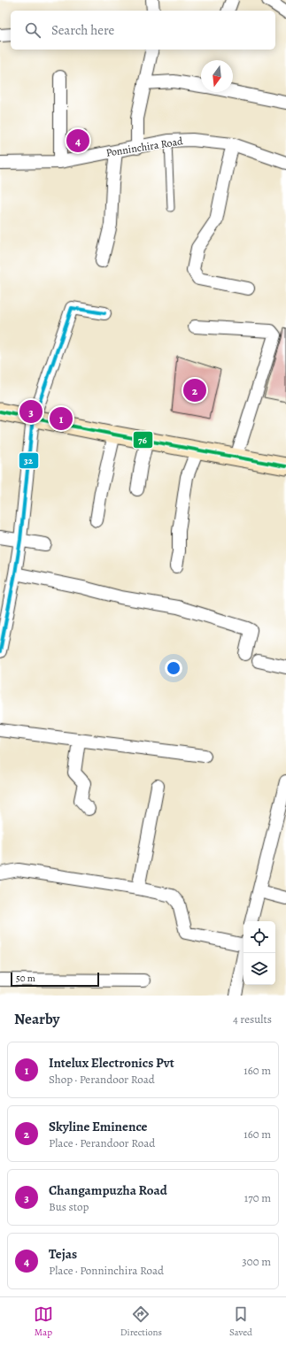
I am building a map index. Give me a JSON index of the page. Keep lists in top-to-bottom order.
{
  "streets": {
    "street": ["Ponninchira Road"]
  },
  "lines": ["transit line 32", "transit line 76"],
  "scale_bar": "50 m",
  "north": "bottom",
  "page": {
    "search": "Search here",
    "pins": [
      "4",
      "2",
      "3",
      "1"
    ],
    "scale": "50 m",
    "heading": ["Nearby", "4 results"],
    "list": [
      {
        "mark": "1",
        "name": "Intelux Electronics Pvt",
        "note": "Shop · Perandoor Road",
        "value": "160 m"
      },
      {
        "mark": "2",
        "name": "Skyline Eminence",
        "note": "Place · Perandoor Road",
        "value": "160 m"
      },
      {
        "mark": "3",
        "name": "Changampuzha Road",
        "note": "Bus stop",
        "value": "170 m"
      },
      {
        "mark": "4",
        "name": "Tejas",
        "note": "Place · Ponninchira Road",
        "value": "300 m"
      }
    ],
    "nav": ["Map", "Directions", "Saved"]
  }
}
